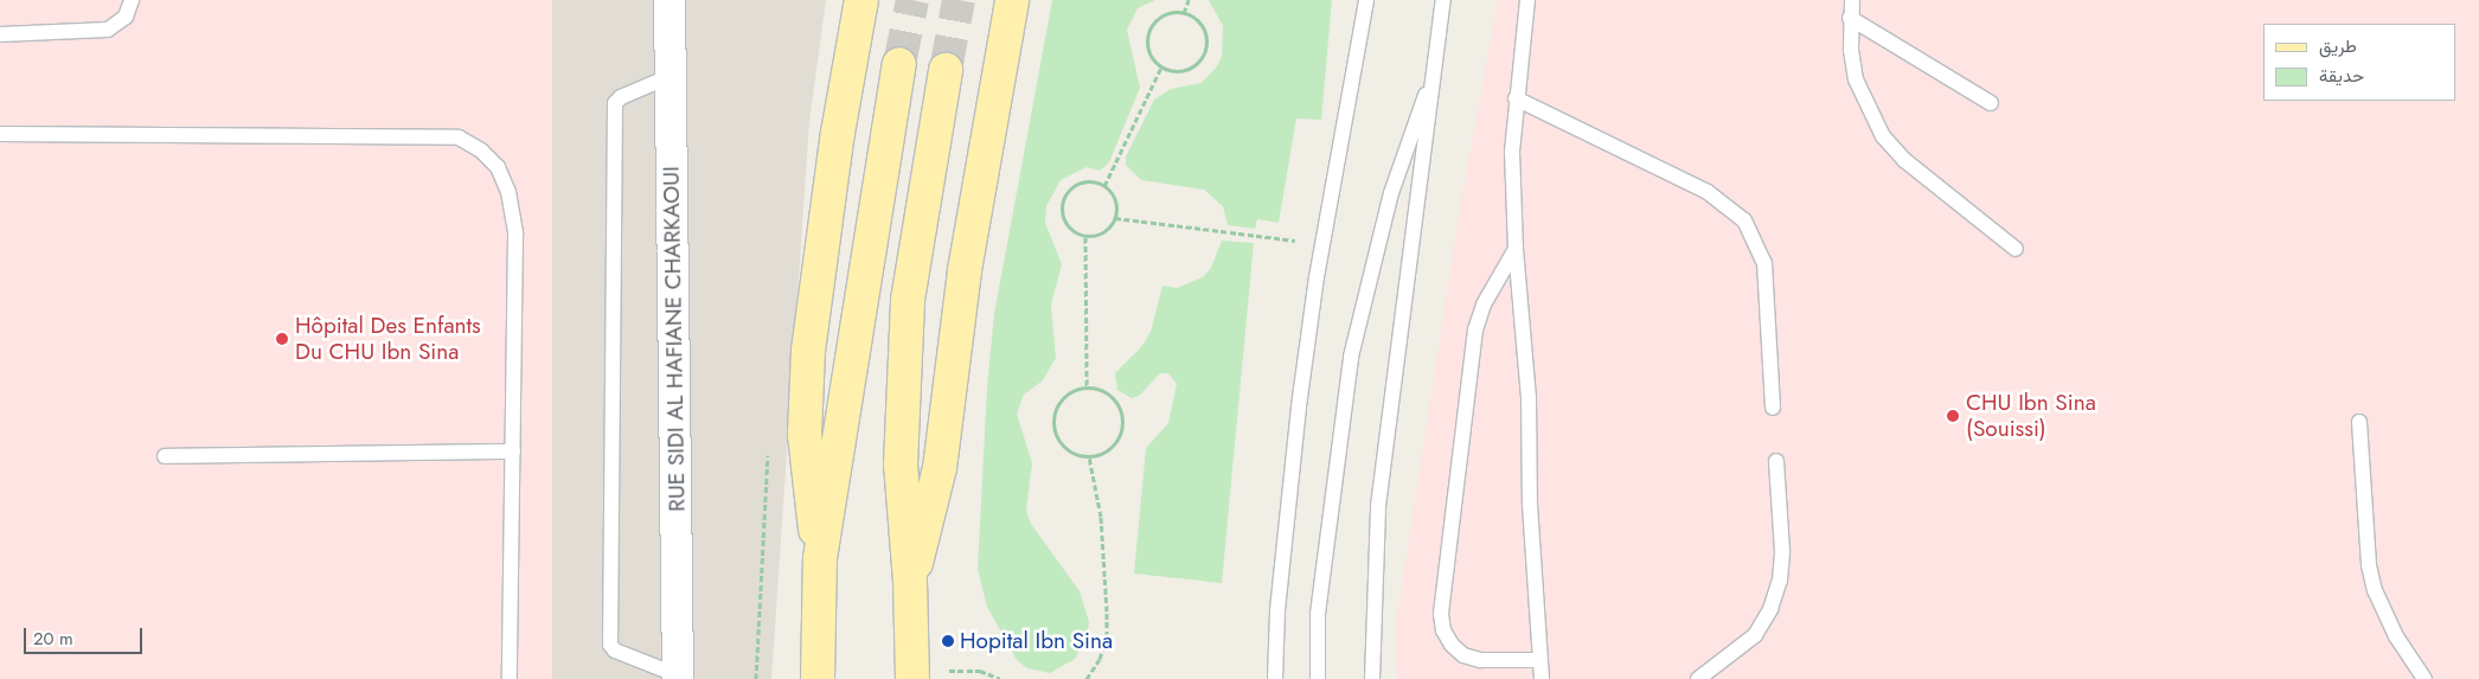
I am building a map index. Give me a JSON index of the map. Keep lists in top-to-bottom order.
{
  "streets": {
    "street": ["RUE SIDI AL HAFIANE CHARKAOUI"]
  },
  "places": ["Hôpital Des Enfants Du CHU Ibn Sina", "CHU Ibn Sina (Souissi)", "Hopital Ibn Sina"],
  "legend": ["طريق", "حديقة"],
  "scale_bar": "20 m"
}
